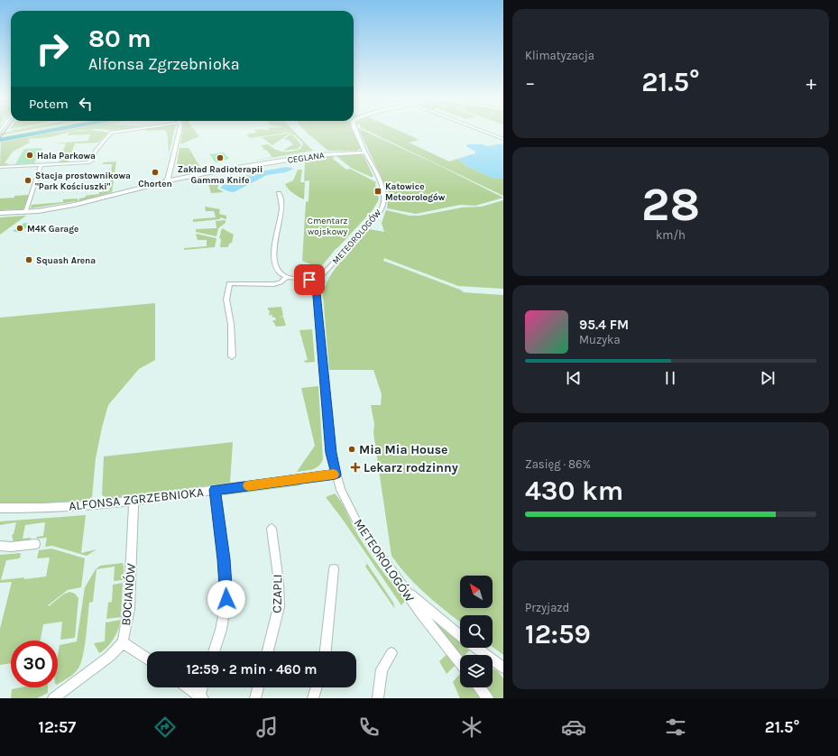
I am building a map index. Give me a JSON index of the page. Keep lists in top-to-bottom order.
{
  "streets": {
    "street": [
      "CEGLANA",
      "METEOROLOGÓW",
      "ALFONSA ZGRZEBNIOKA",
      "CZAPLI",
      "BOCIANÓW"
    ]
  },
  "crossings": [
    ["CEGLANA", "METEOROLOGÓW"],
    ["METEOROLOGÓW", "ALFONSA ZGRZEBNIOKA"],
    ["ALFONSA ZGRZEBNIOKA", "BOCIANÓW"]
  ],
  "parks": ["Cmentarz wojskowy"],
  "places": {
    "other": [
      "Hala Parkowa",
      "Zakład Radioterapii Gamma Knife",
      "Chorten",
      "Stacja prostownikowa \"Park Kościuszki\"",
      "M4K Garage",
      "Squash Arena",
      "Mia Mia House"
    ],
    "transit": ["Katowice Meteorologów"],
    "health": ["Lekarz rodzinny"]
  },
  "north": "top left",
  "page": {
    "tile": [
      "Klimatyzacja",
      ["28", "km/h"],
      ["Zasięg · 86%", "430 km"],
      ["Przyjazd", "12:59"]
    ],
    "turn": ["80 m", "Alfonsa Zgrzebnioka"],
    "heat": ["−", "21.5°", "+"],
    "then": "Potem",
    "song": ["95.4 FM", "Muzyka"],
    "limit": "30",
    "trip": "12:59 · 2 min · 460 m",
    "tabs": ["12:57", "21.5°"]
  }
}
